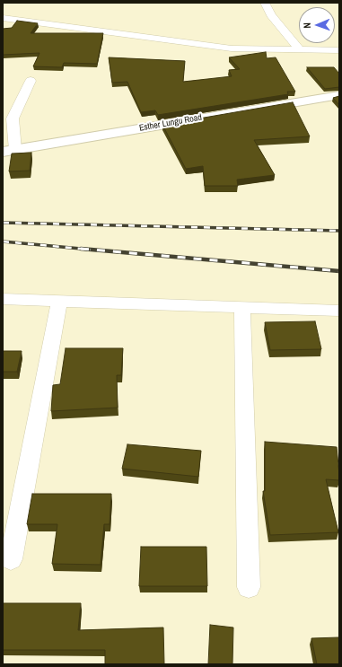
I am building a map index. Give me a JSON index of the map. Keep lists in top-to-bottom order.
{
  "streets": {
    "street": ["Esther Lungu Road"]
  },
  "north": "left"
}
